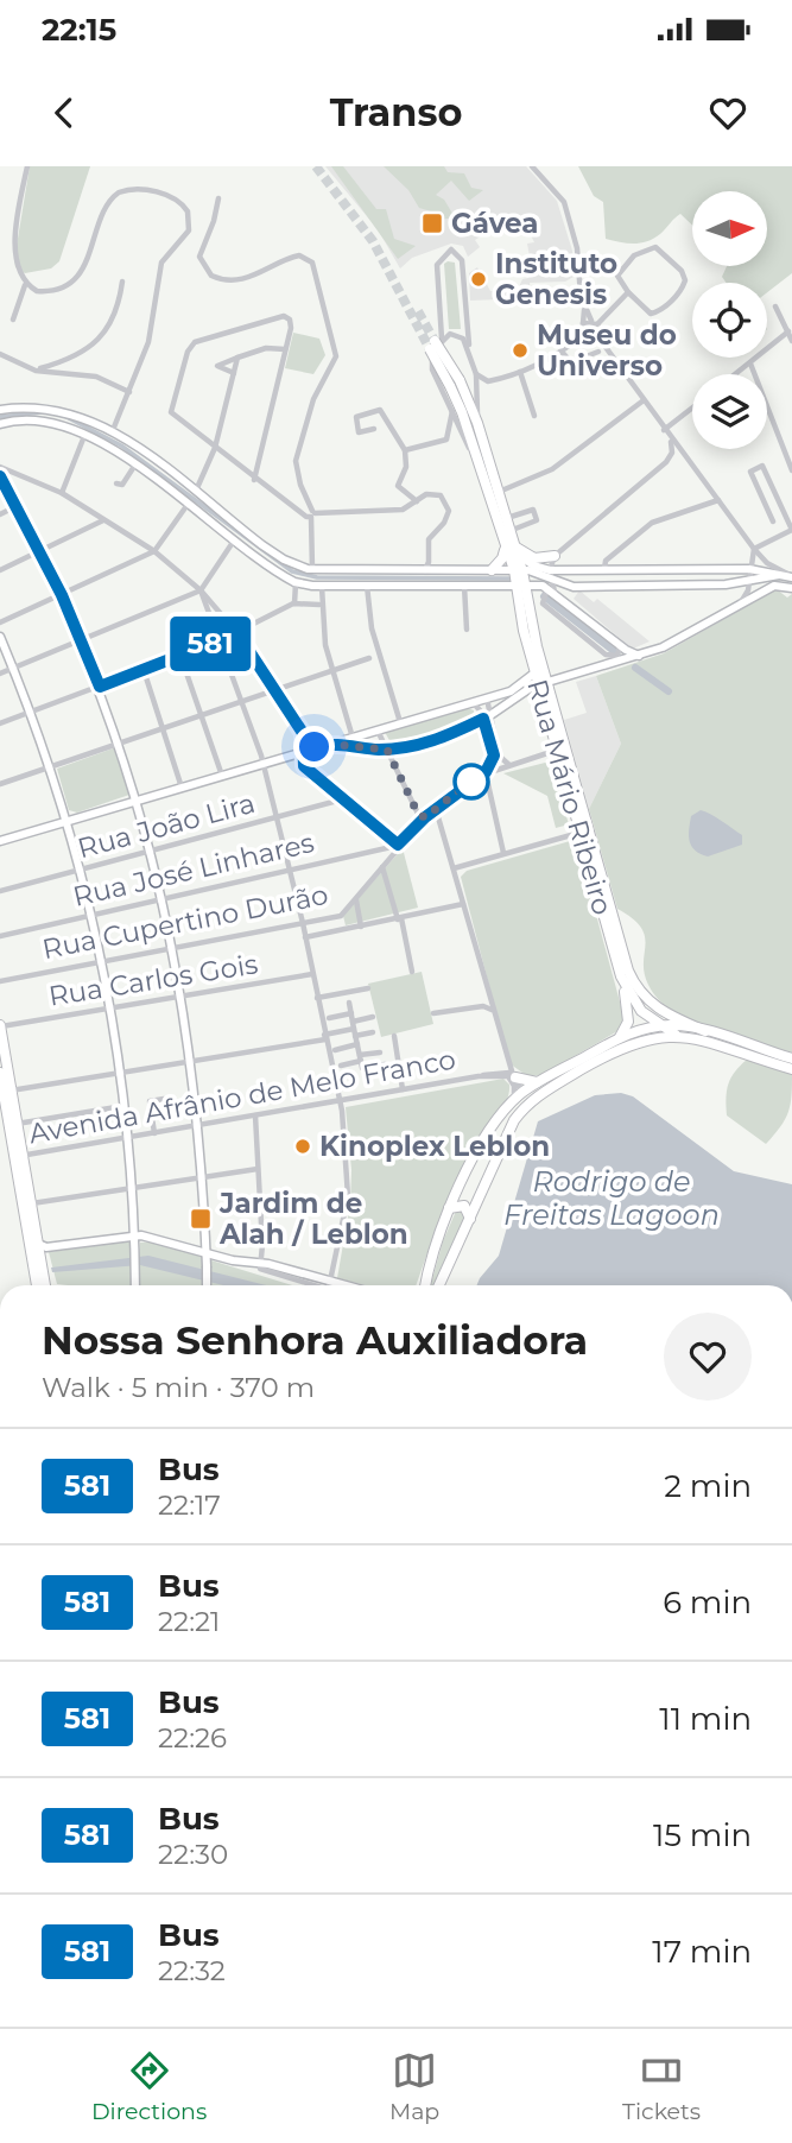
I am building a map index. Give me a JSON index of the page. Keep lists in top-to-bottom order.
{
  "streets": {
    "highway": ["Rua Mário Ribeiro"],
    "street": [
      "Rua João Lira",
      "Rua José Linhares",
      "Rua Cupertino Durão",
      "Rua Carlos Gois",
      "Avenida Afrânio de Melo Franco"
    ]
  },
  "crossings": [
    ["Rua José Linhares", "Rua Cupertino Durão"]
  ],
  "water": ["Rodrigo de Freitas Lagoon"],
  "places": {
    "transit": ["Gávea", "Jardim de Alah / Leblon"],
    "other": ["Instituto Genesis", "Museu do Universo", "Kinoplex Leblon"]
  },
  "lines": ["bus line 581"],
  "north": "right",
  "page": {
    "status": "22:15",
    "header": "Transo",
    "on_map": "581",
    "heading": ["Nossa Senhora Auxiliadora", "Walk · 5 min · 370 m"],
    "list": [
      {
        "mark": "581",
        "name": "Bus",
        "note": "22:17",
        "value": "2 min"
      },
      {
        "mark": "581",
        "name": "Bus",
        "note": "22:21",
        "value": "6 min"
      },
      {
        "mark": "581",
        "name": "Bus",
        "note": "22:26",
        "value": "11 min"
      },
      {
        "mark": "581",
        "name": "Bus",
        "note": "22:30",
        "value": "15 min"
      },
      {
        "mark": "581",
        "name": "Bus",
        "note": "22:32",
        "value": "17 min"
      }
    ],
    "tabs": ["Directions", "Map", "Tickets"]
  }
}
